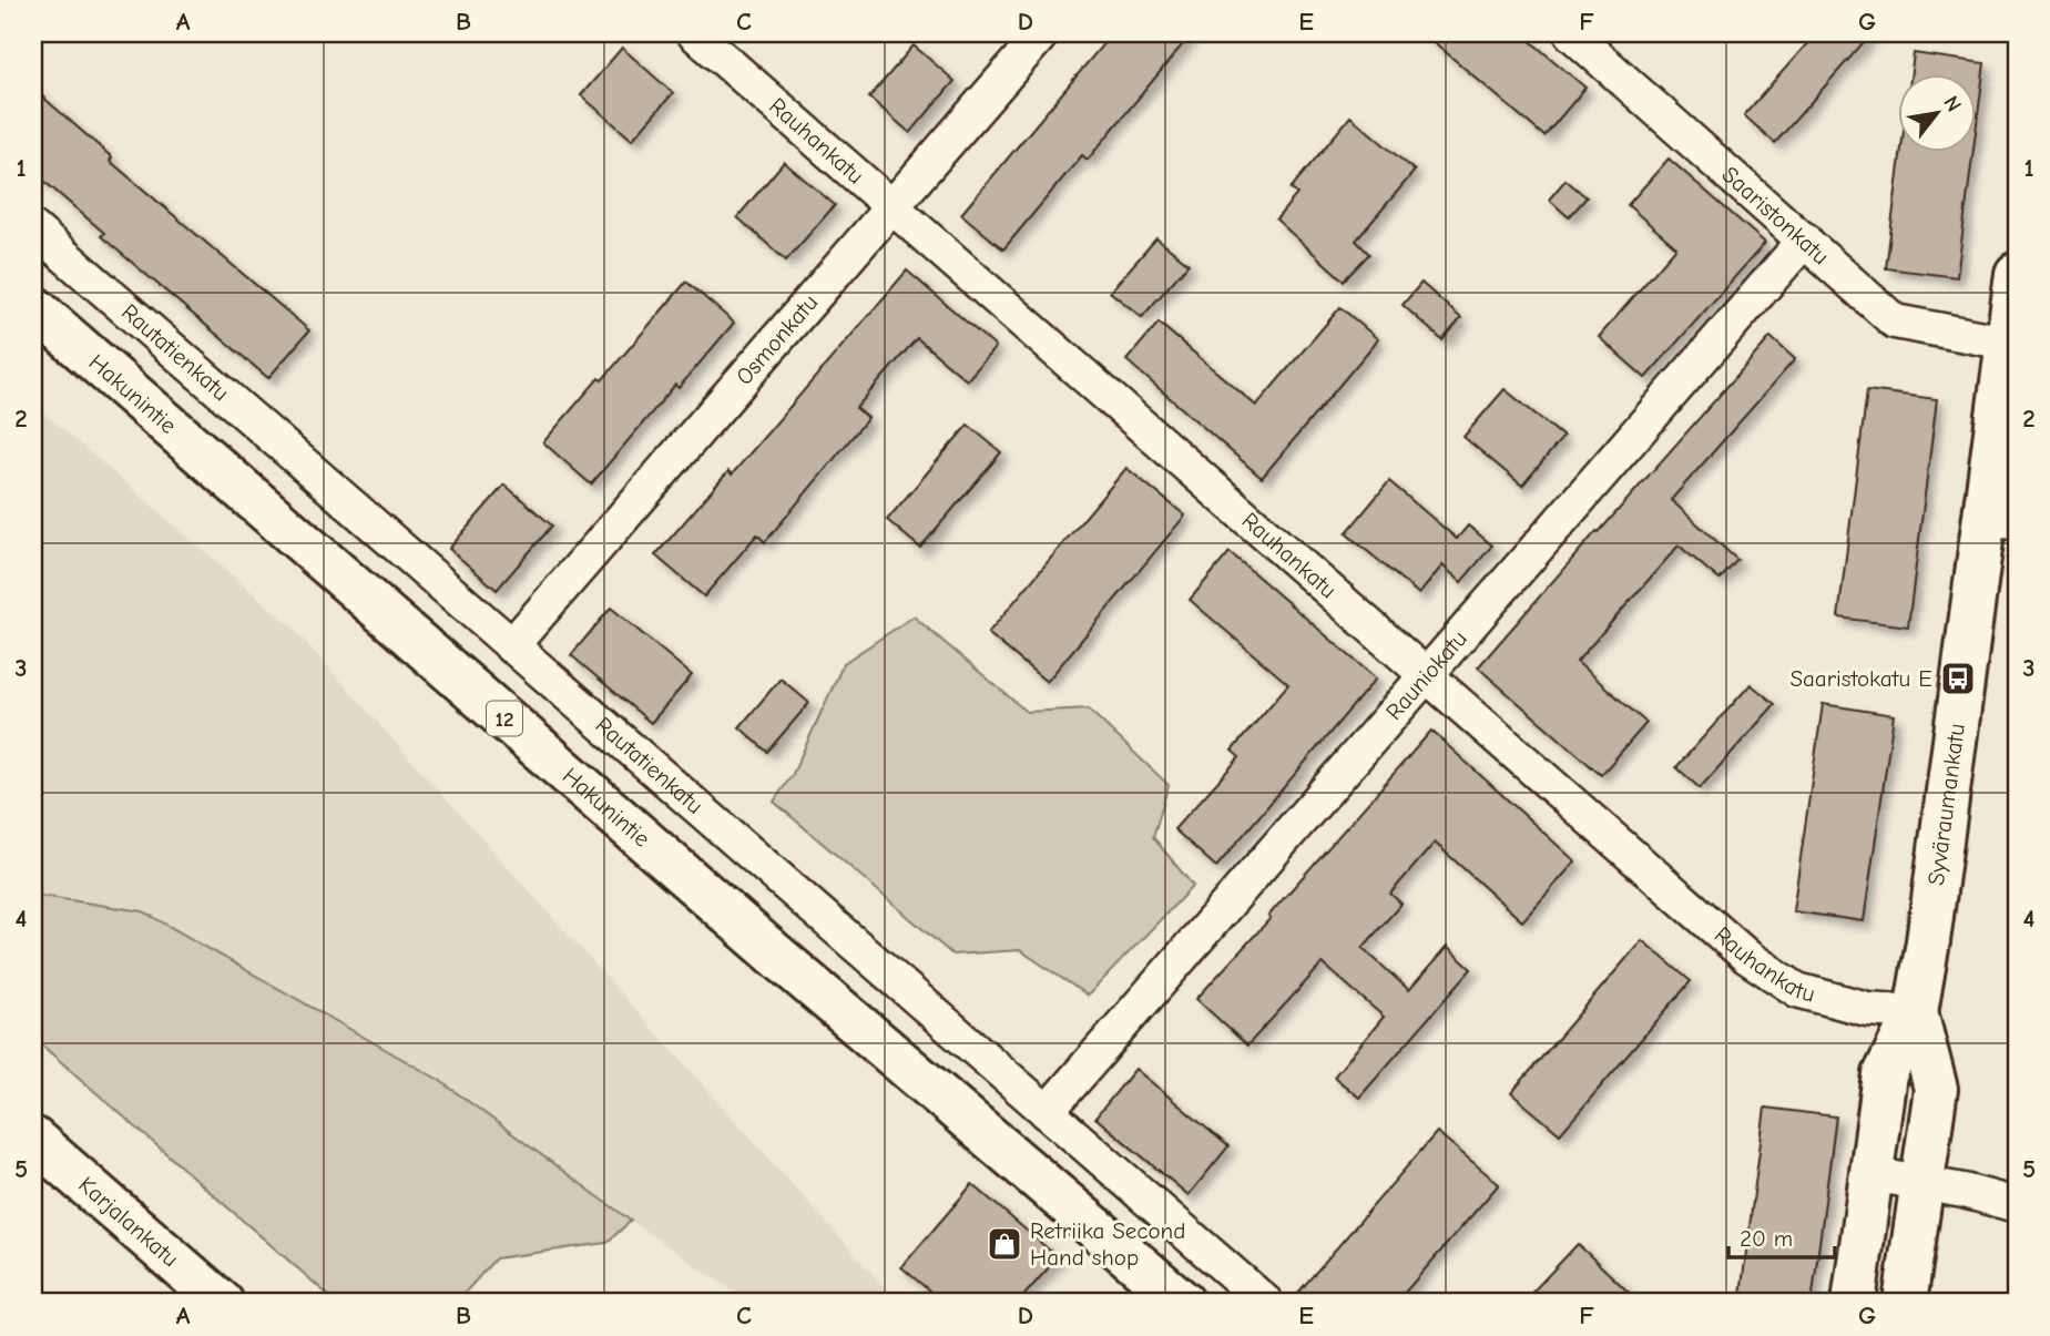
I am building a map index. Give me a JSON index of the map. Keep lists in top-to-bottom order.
{
  "streets": {
    "main road": [
      "Hakunintie",
      "12",
      "Syväraumankatu",
      "Karjalankatu"
    ],
    "street": [
      "Rauhankatu",
      "Saaristonkatu",
      "Osmonkatu",
      "Rautatienkatu",
      "Rauniokatu"
    ]
  },
  "crossings": [
    ["Rauhankatu", "Osmonkatu"],
    ["Rauhankatu", "Rauniokatu"],
    ["Rauhankatu", "Syväraumankatu"],
    ["Saaristonkatu", "Rauniokatu"],
    ["Saaristonkatu", "Syväraumankatu"],
    ["Osmonkatu", "Rautatienkatu"],
    ["Rautatienkatu", "Rauniokatu"]
  ],
  "places": {
    "bus stop": ["Saaristokatu E"],
    "shop": ["Retriika Second Hand shop"]
  },
  "scale_bar": "20 m",
  "north": "top right",
  "grid": {
    "columns": [
      "A",
      "B",
      "C",
      "D",
      "E",
      "F",
      "G"
    ],
    "rows": [
      "1",
      "2",
      "3",
      "4",
      "5"
    ]
  }
}
